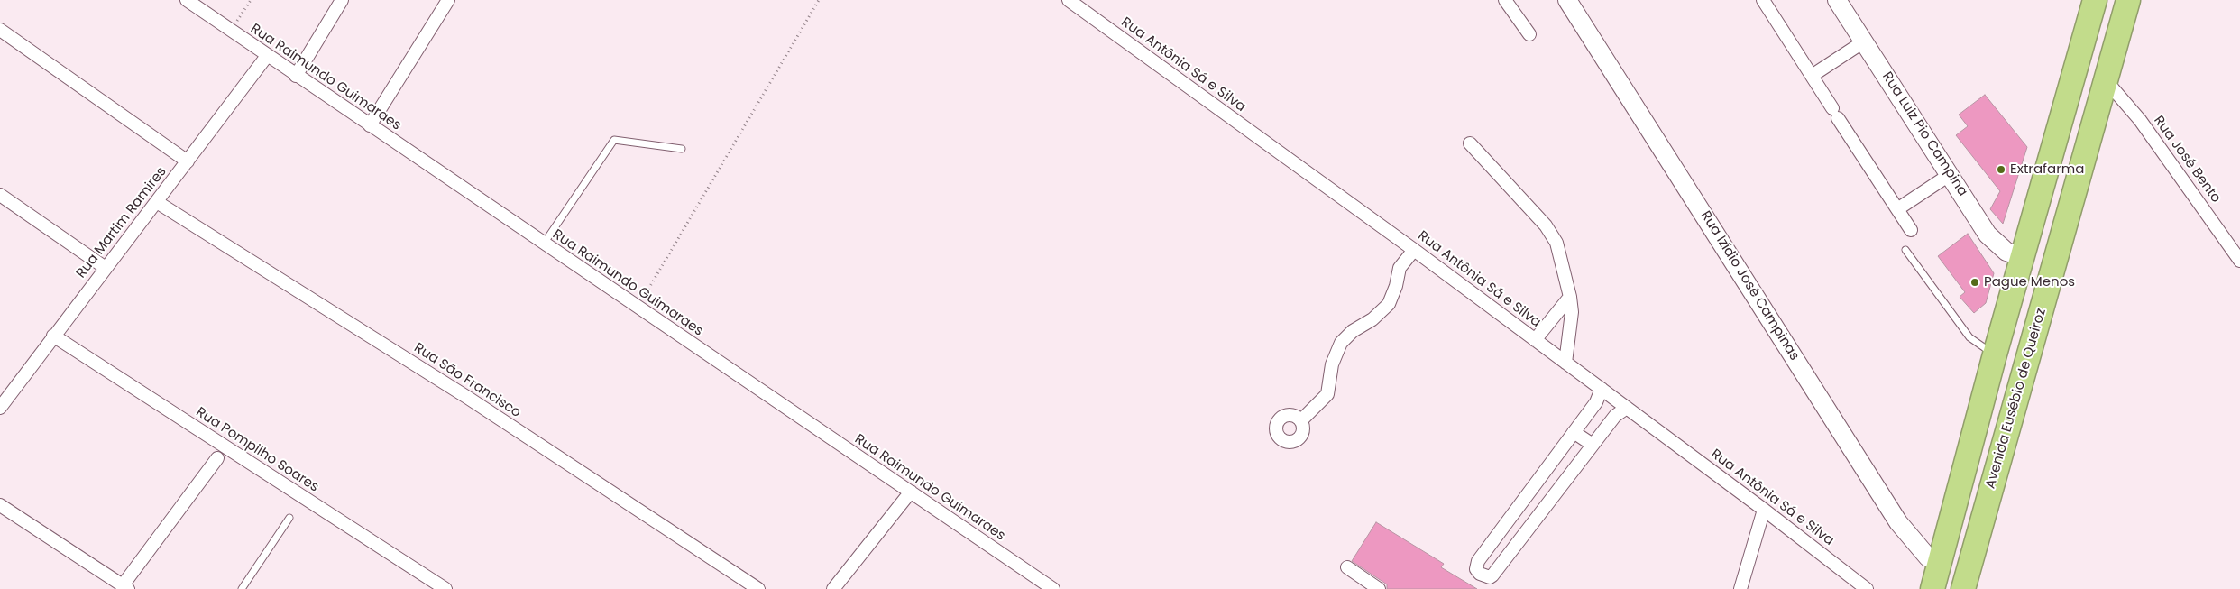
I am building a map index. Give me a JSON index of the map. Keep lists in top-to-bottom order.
{
  "streets": {
    "highway": ["Avenida Eusébio de Queiroz"],
    "street": [
      "Rua Antônia Sá e Silva",
      "Rua Raimundo Guimaraes",
      "Rua Luiz Pio Campina",
      "Rua José Bento",
      "Rua Martim Ramires",
      "Rua Izídio José Campinas",
      "Rua São Francisco",
      "Rua Pompilho Soares"
    ]
  },
  "crossings": [
    ["Rua Raimundo Guimaraes", "Rua Martim Ramires"],
    ["Rua José Bento", "Avenida Eusébio de Queiroz"],
    ["Rua Martim Ramires", "Rua São Francisco"],
    ["Rua Martim Ramires", "Rua Pompilho Soares"]
  ],
  "places": ["Extrafarma", "Pague Menos"]
}
